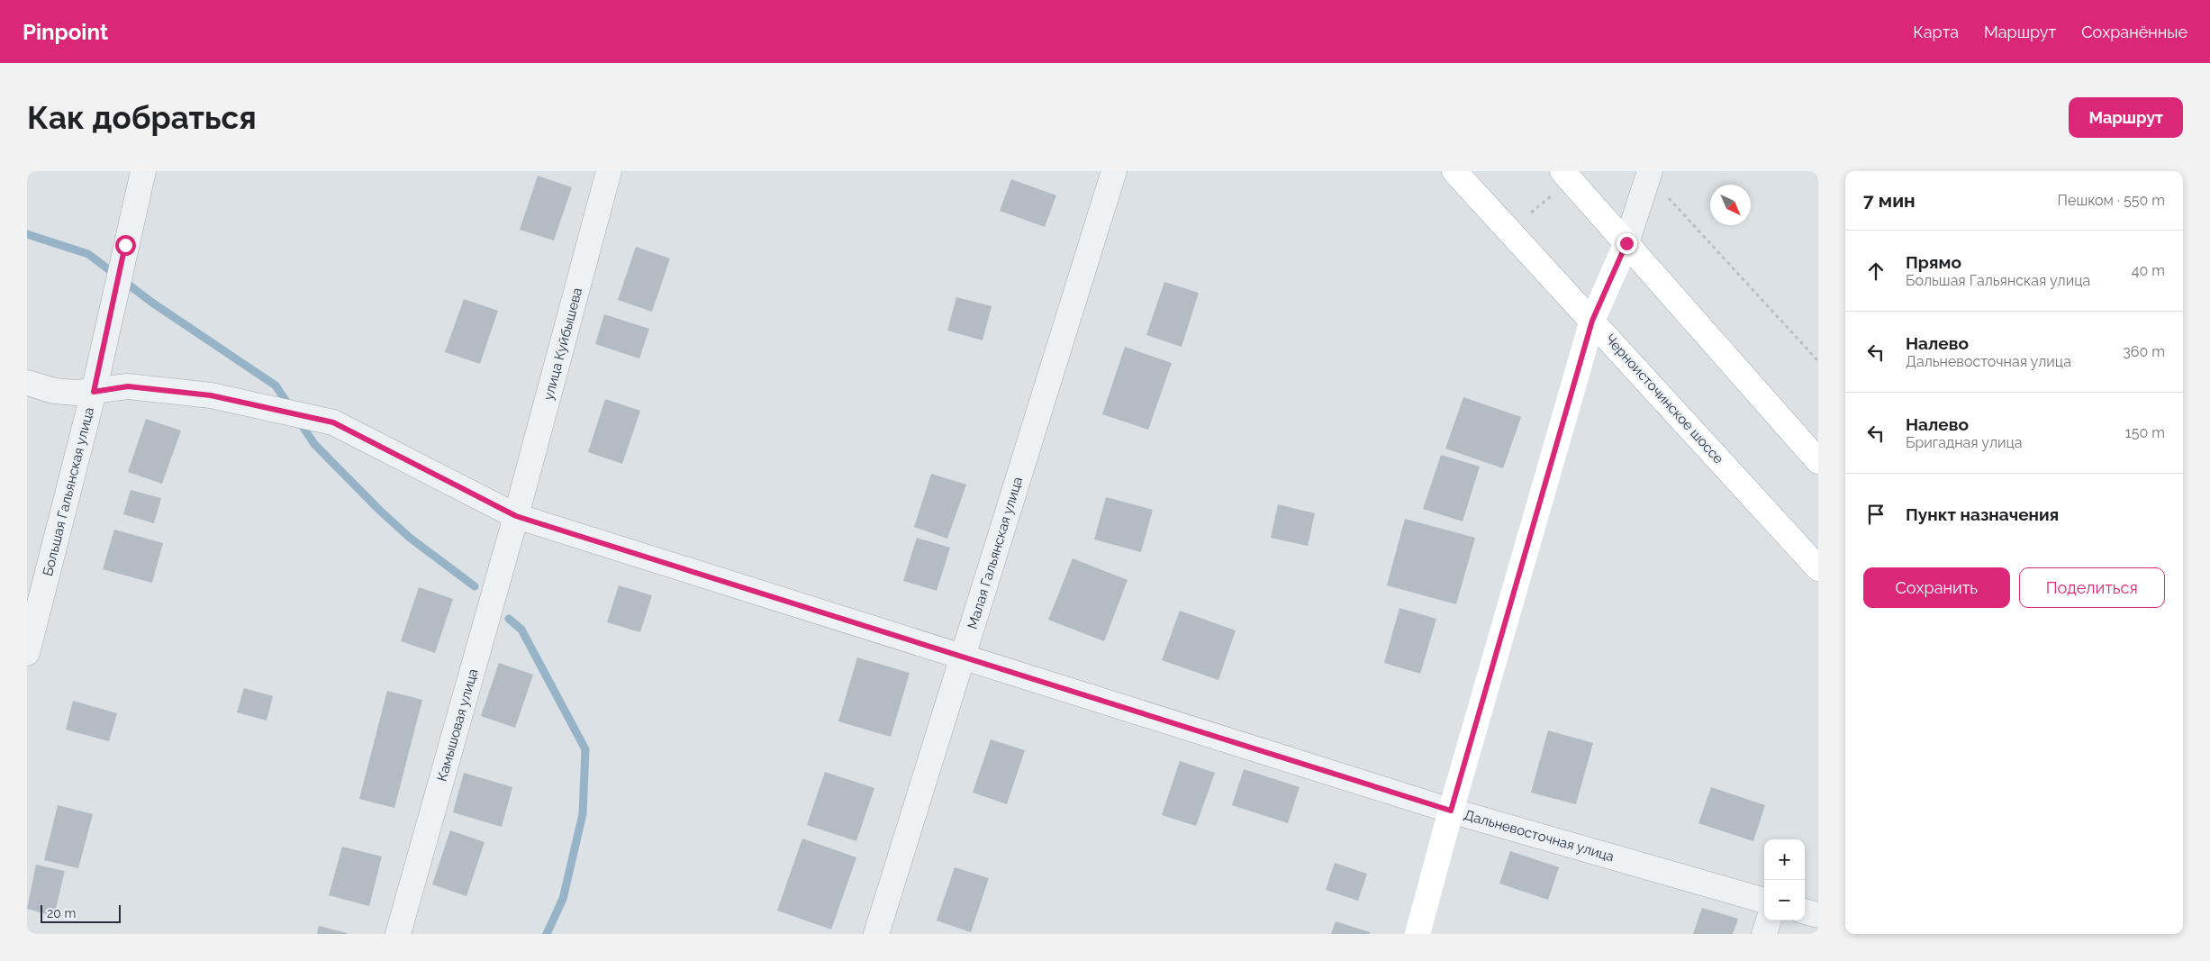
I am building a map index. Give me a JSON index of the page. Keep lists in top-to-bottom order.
{
  "streets": {
    "main road": ["Черноисточинское шоссе"],
    "street": [
      "улица Куйбышева",
      "Большая Гальянская улица",
      "Малая Гальянская улица",
      "Камышовая улица",
      "Дальневосточная улица"
    ]
  },
  "crossings": [
    ["улица Куйбышева", "Камышовая улица"],
    ["улица Куйбышева", "Дальневосточная улица"],
    ["Большая Гальянская улица", "Дальневосточная улица"],
    ["Малая Гальянская улица", "Дальневосточная улица"],
    ["Камышовая улица", "Дальневосточная улица"]
  ],
  "scale_bar": "20 m",
  "north": "bottom right",
  "page": {
    "header": "Pinpoint",
    "nav": ["Карта", "Маршрут", "Сохранённые"],
    "buttons": [
      "Маршрут",
      ["Сохранить", "Поделиться"]
    ],
    "title": "Как добраться",
    "heading": ["7 мин", "Пешком · 550 m"],
    "list": [
      ["Прямо", "Большая Гальянская улица", "40 m"],
      ["Налево", "Дальневосточная улица", "360 m"],
      ["Налево", "Бригадная улица", "150 m"],
      "Пункт назначения"
    ],
    "map_buttons": ["+", "−"],
    "scale": "20 m"
  }
}
